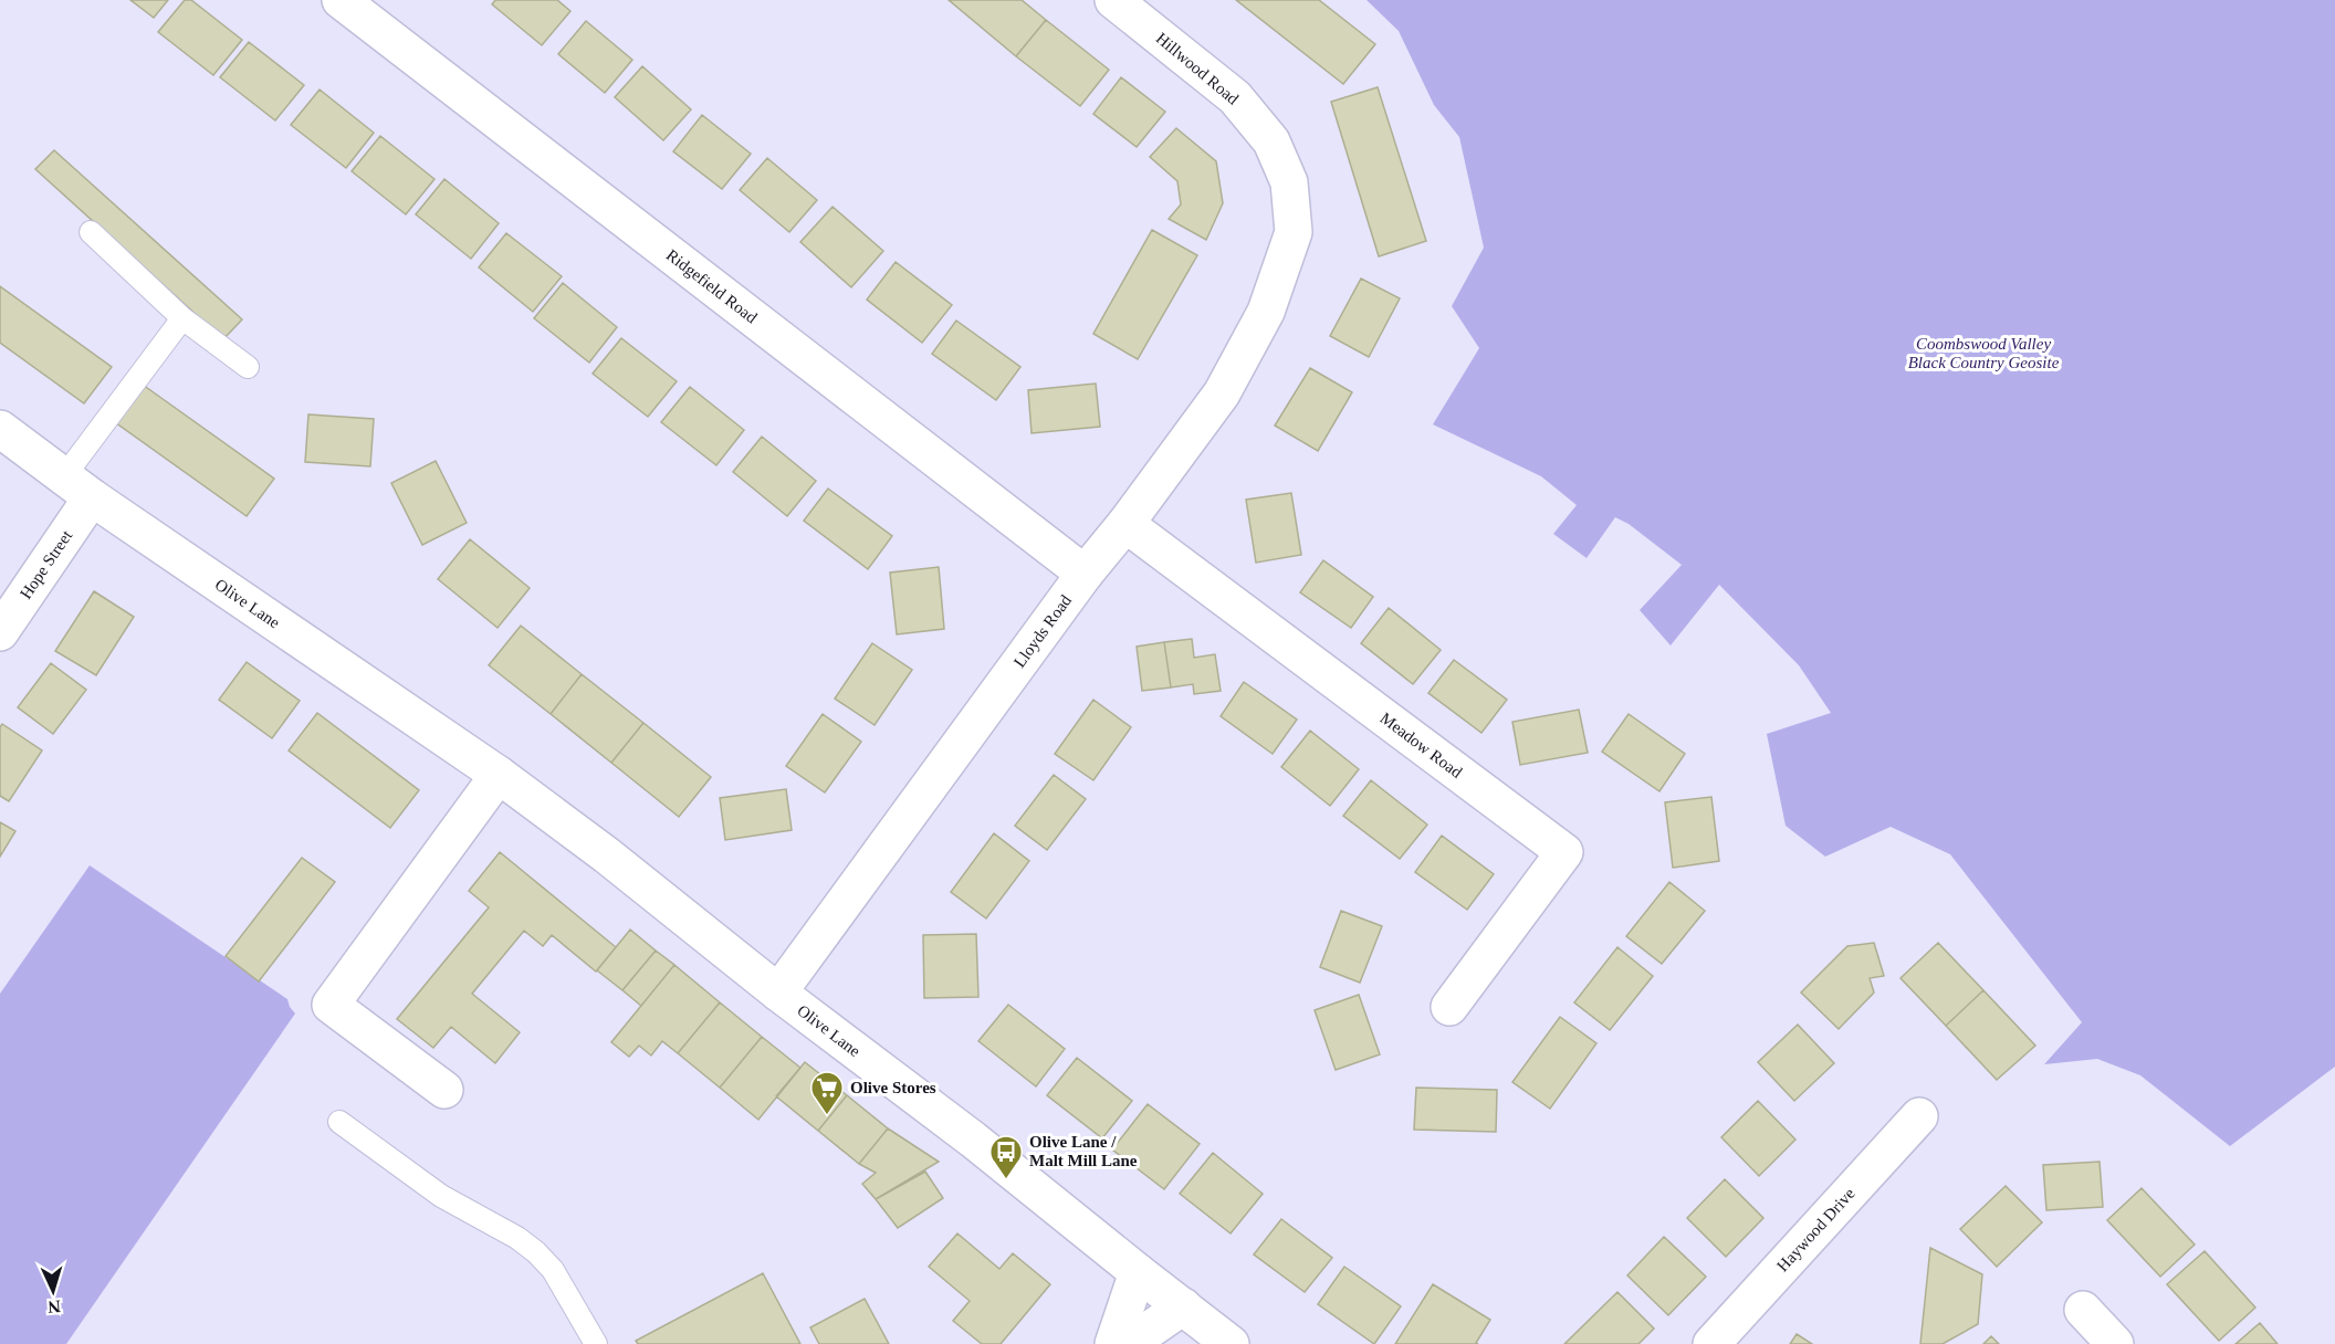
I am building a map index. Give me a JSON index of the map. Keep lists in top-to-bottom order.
{
  "streets": {
    "street": [
      "Hillwood Road",
      "Ridgefield Road",
      "Hope Street",
      "Olive Lane",
      "Lloyds Road",
      "Meadow Road",
      "Haywood Drive"
    ]
  },
  "crossings": [
    ["Hillwood Road", "Lloyds Road"],
    ["Ridgefield Road", "Lloyds Road"],
    ["Hope Street", "Olive Lane"],
    ["Olive Lane", "Lloyds Road"],
    ["Lloyds Road", "Meadow Road"]
  ],
  "parks": ["Coombswood Valley Black Country Geosite"],
  "places": {
    "supermarket": ["Olive Stores"],
    "bus stop": ["Olive Lane / Malt Mill Lane"]
  },
  "north": "bottom"
}
